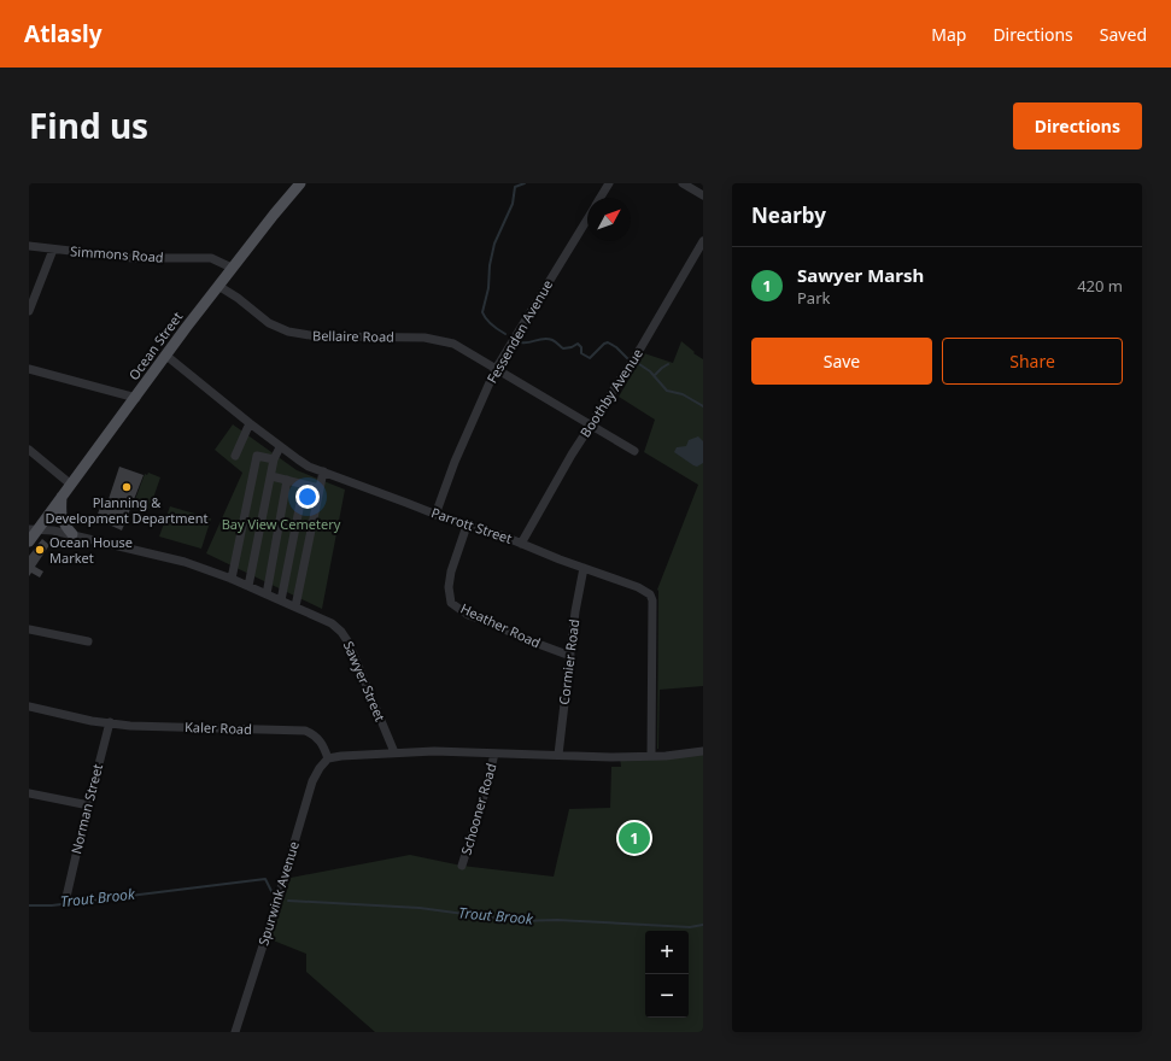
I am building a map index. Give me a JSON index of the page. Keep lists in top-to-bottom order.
{
  "streets": {
    "main road": ["Ocean Street"],
    "street": [
      "Simmons Road",
      "Fessenden Avenue",
      "Bellaire Road",
      "Boothby Avenue",
      "Parrott Street",
      "Heather Road",
      "Cormier Road",
      "Sawyer Street",
      "Kaler Road",
      "Norman Street",
      "Schooner Road",
      "Spurwink Avenue"
    ]
  },
  "crossings": [
    ["Simmons Road", "Ocean Street"],
    ["Fessenden Avenue", "Bellaire Road"],
    ["Fessenden Avenue", "Parrott Street"],
    ["Bellaire Road", "Ocean Street"],
    ["Bellaire Road", "Boothby Avenue"],
    ["Ocean Street", "Parrott Street"],
    ["Ocean Street", "Sawyer Street"],
    ["Boothby Avenue", "Parrott Street"],
    ["Parrott Street", "Heather Road"],
    ["Parrott Street", "Cormier Road"],
    ["Heather Road", "Cormier Road"],
    ["Kaler Road", "Norman Street"],
    ["Kaler Road", "Spurwink Avenue"]
  ],
  "water": ["Trout Brook"],
  "parks": ["Bay View Cemetery"],
  "places": ["Planning & Development Department", "Ocean House Market"],
  "north": "top right",
  "page": {
    "header": "Atlasly",
    "nav": ["Map", "Directions", "Saved"],
    "title": "Find us",
    "buttons": [
      "Directions",
      ["Save", "Share"]
    ],
    "heading": "Nearby",
    "list": [
      {
        "mark": "1",
        "name": "Sawyer Marsh",
        "note": "Park",
        "value": "420 m"
      }
    ],
    "pins": "1",
    "map_buttons": ["+", "−"]
  }
}
